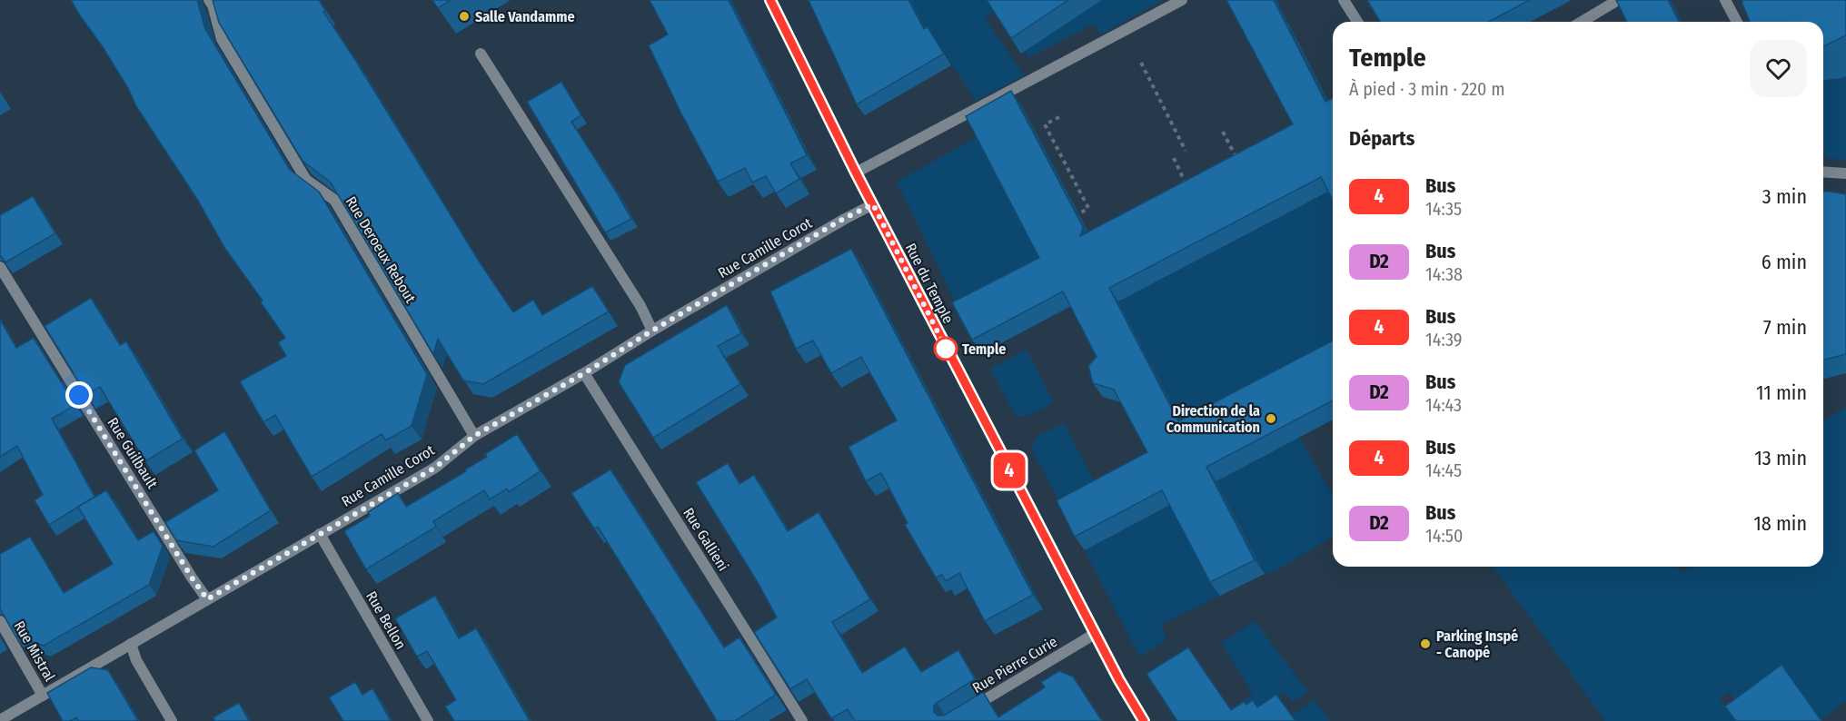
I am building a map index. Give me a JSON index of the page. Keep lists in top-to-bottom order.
{
  "streets": {
    "street": [
      "Rue Camille Corot",
      "Rue Deroeux Rebout",
      "Rue du Temple",
      "Rue Guilbault",
      "Rue Gallieni",
      "Rue Bellon",
      "Rue Mistral",
      "Rue Pierre Curie"
    ]
  },
  "crossings": [
    ["Rue Camille Corot", "Rue Deroeux Rebout"],
    ["Rue Camille Corot", "Rue du Temple"],
    ["Rue Camille Corot", "Rue Guilbault"],
    ["Rue Camille Corot", "Rue Gallieni"],
    ["Rue Camille Corot", "Rue Bellon"],
    ["Rue Camille Corot", "Rue Mistral"],
    ["Rue du Temple", "Rue Pierre Curie"]
  ],
  "places": [
    "Salle Vandamme",
    "Temple",
    "Direction de la Communication",
    "Parking Inspé - Canopé"
  ],
  "lines": ["bus line 4"],
  "page": {
    "on_map": "4",
    "heading": [
      ["Temple", "À pied · 3 min · 220 m"],
      "Départs"
    ],
    "list": [
      {
        "mark": "4",
        "name": "Bus",
        "note": "14:35",
        "value": "3 min"
      },
      {
        "mark": "D2",
        "name": "Bus",
        "note": "14:38",
        "value": "6 min"
      },
      {
        "mark": "4",
        "name": "Bus",
        "note": "14:39",
        "value": "7 min"
      },
      {
        "mark": "D2",
        "name": "Bus",
        "note": "14:43",
        "value": "11 min"
      },
      {
        "mark": "4",
        "name": "Bus",
        "note": "14:45",
        "value": "13 min"
      },
      {
        "mark": "D2",
        "name": "Bus",
        "note": "14:50",
        "value": "18 min"
      }
    ]
  }
}
